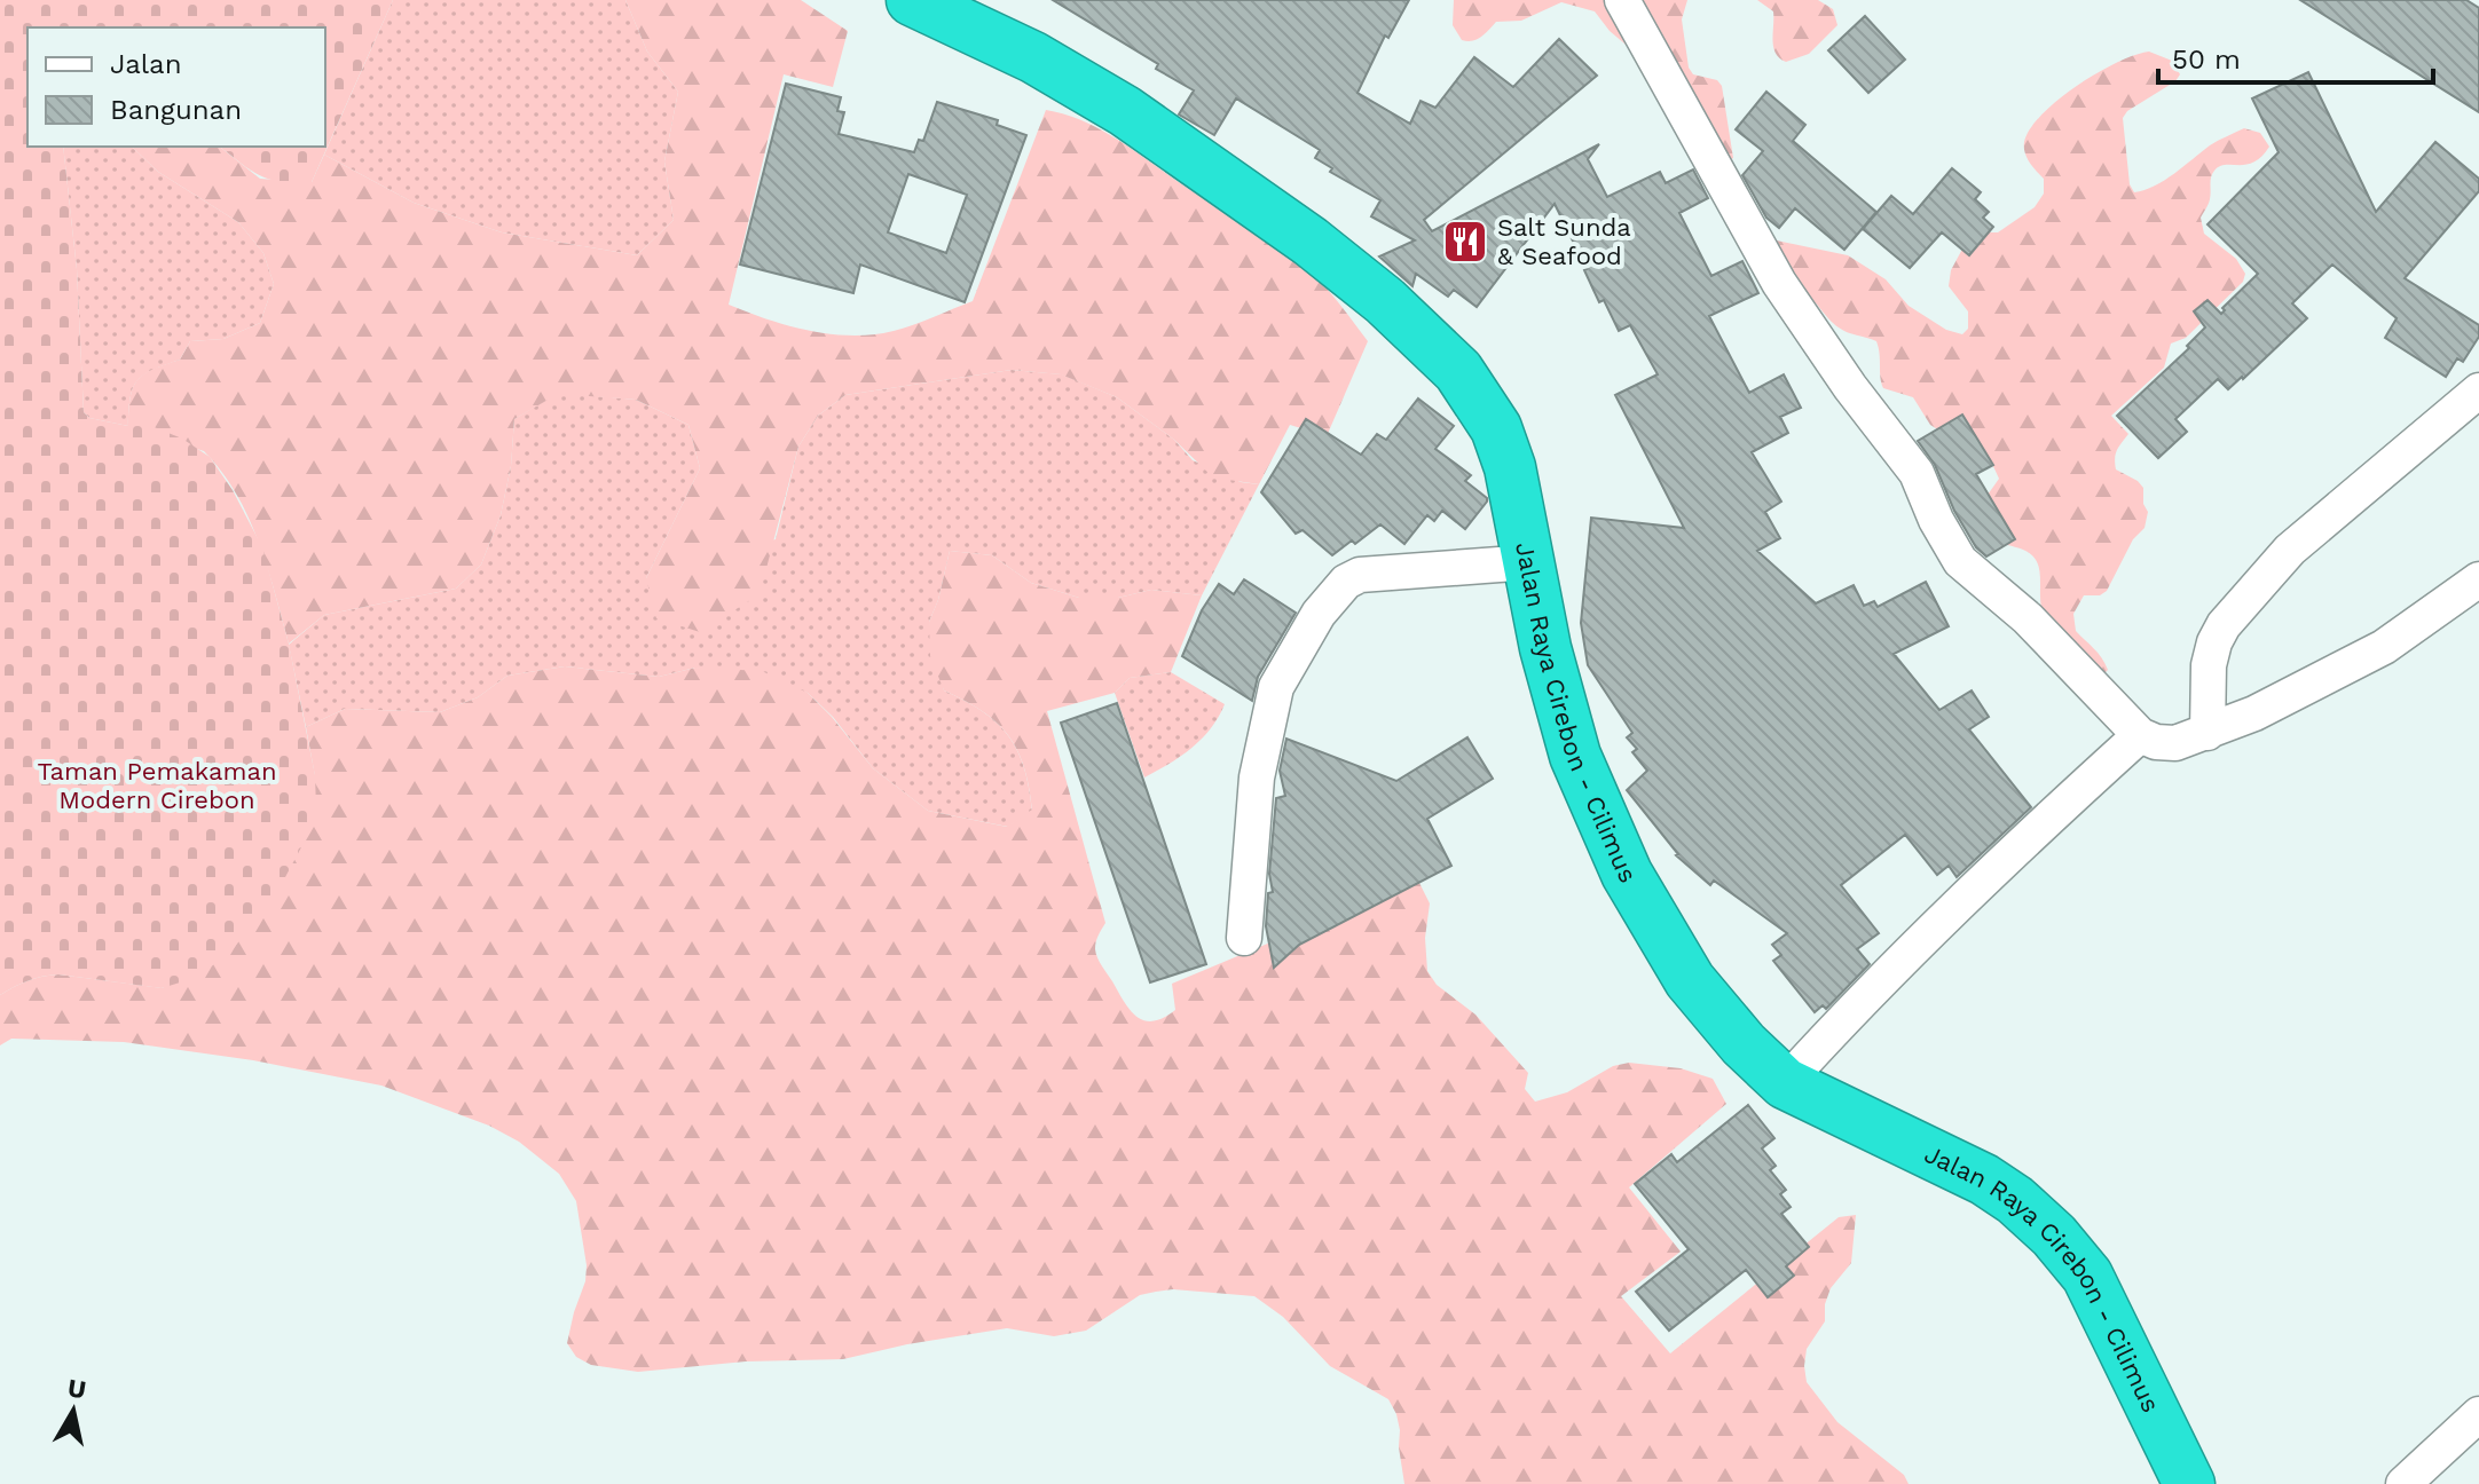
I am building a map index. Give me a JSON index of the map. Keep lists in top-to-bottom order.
{
  "streets": {
    "highway": ["Jalan Raya Cirebon - Cilimus"]
  },
  "parks": ["Taman Pemakaman Modern Cirebon"],
  "places": {
    "restaurant": ["Salt Sunda & Seafood"]
  },
  "legend": ["Jalan", "Bangunan"],
  "scale_bar": "50 m",
  "north": "top"
}
